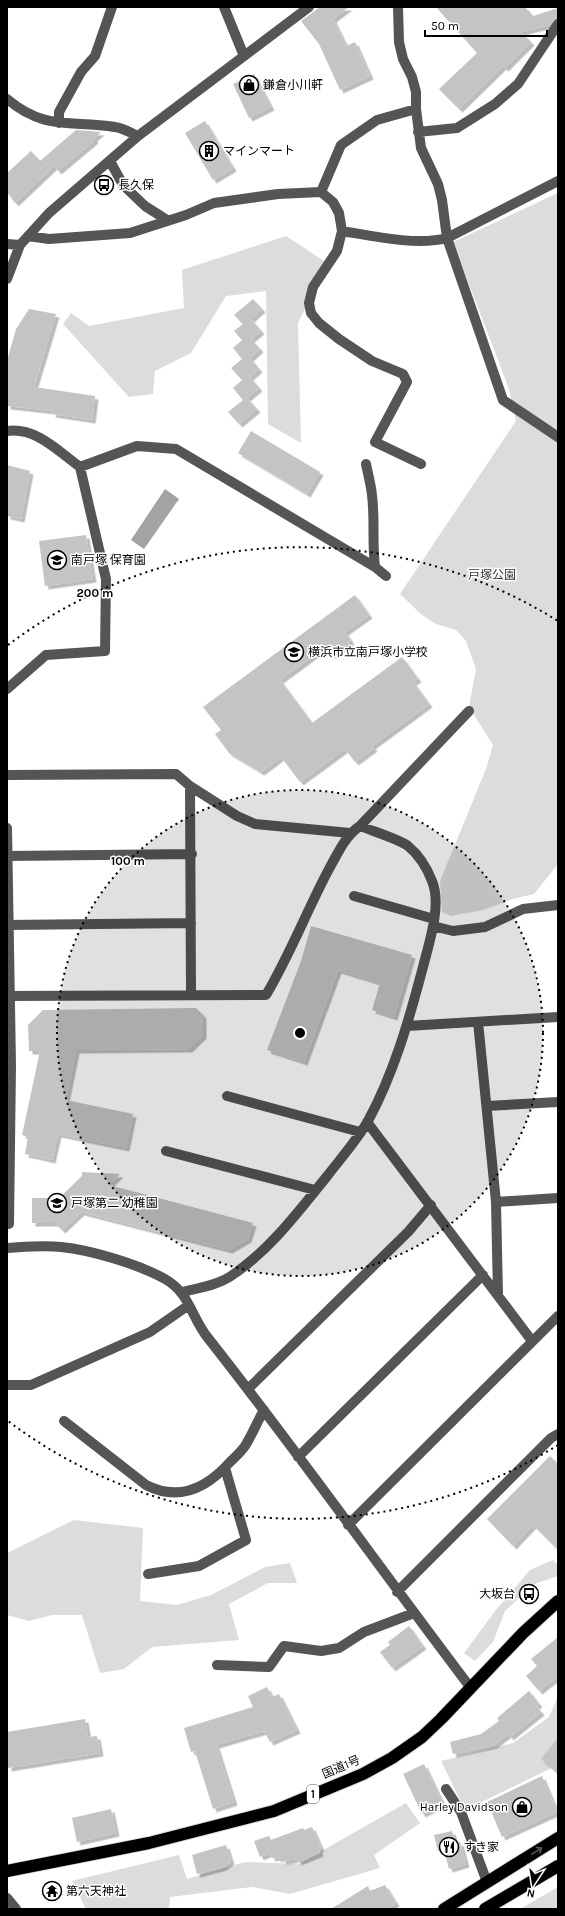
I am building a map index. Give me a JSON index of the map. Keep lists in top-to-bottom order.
{
  "streets": {
    "highway": ["国道1号", "1"]
  },
  "parks": ["戸塚公園"],
  "places": {
    "shop": ["鎌倉小川軒", "Harley Davidson"],
    "building": ["マインマート"],
    "bus stop": ["長久保", "大坂台"],
    "school or university": ["南戸塚 保育園", "横浜市立南戸塚小学校", "戸塚第二 幼稚園"],
    "restaurant": ["すき家"],
    "temple": ["第六天神社"]
  },
  "scale_bar": "50 m",
  "north": "bottom",
  "rings": ["200 m", "100 m"]
}
